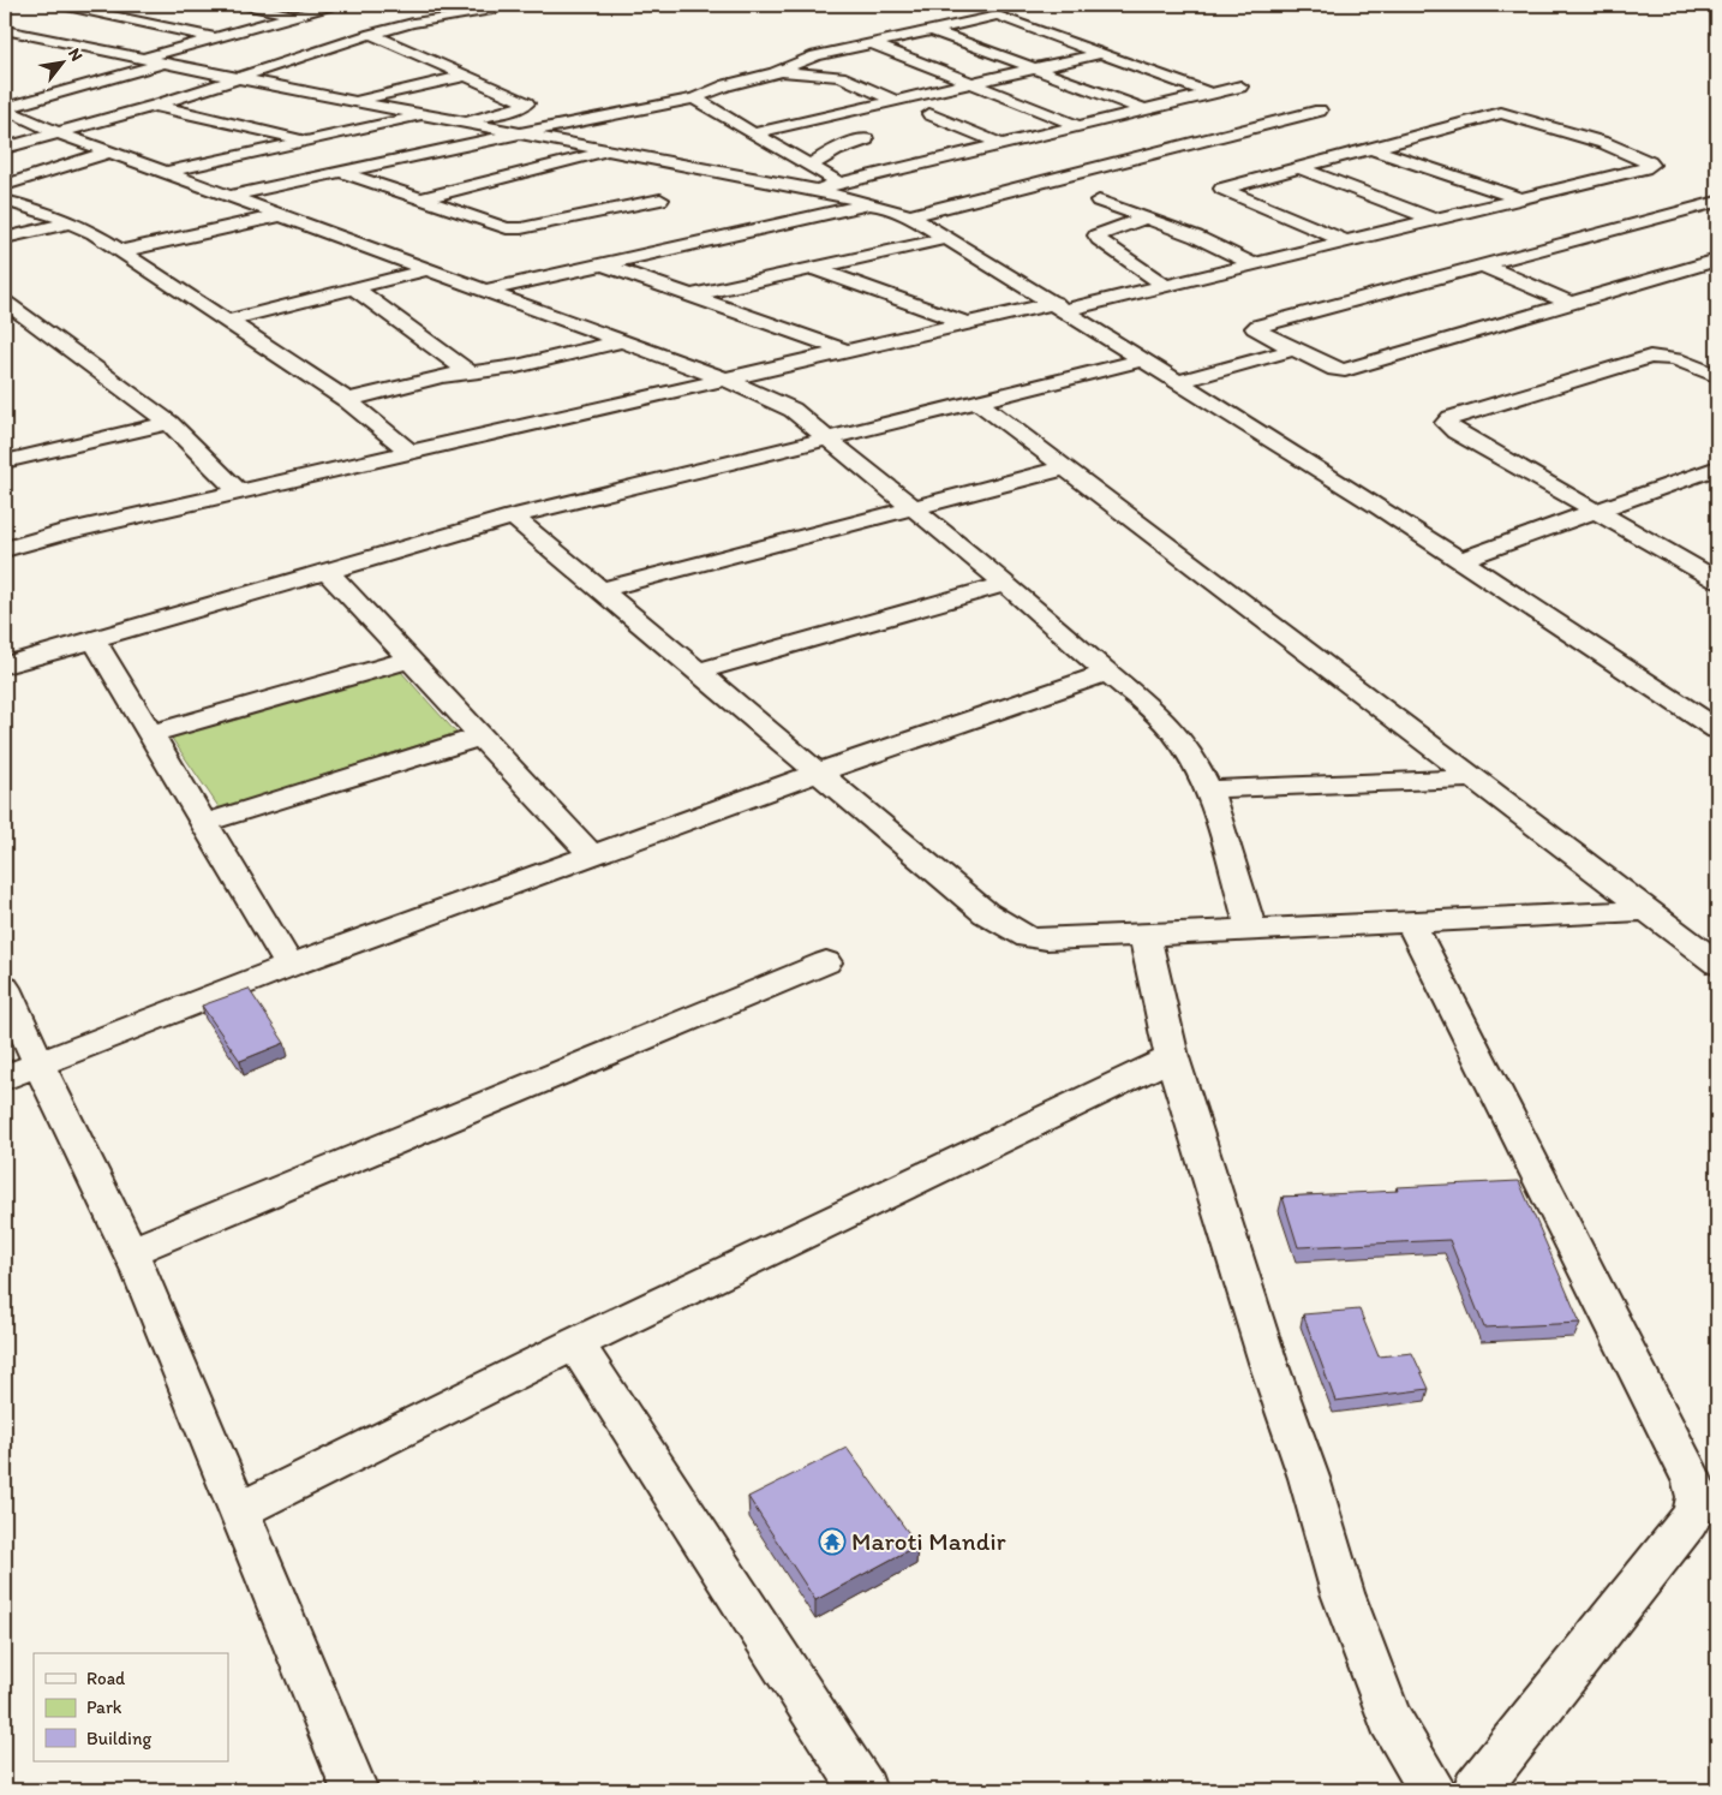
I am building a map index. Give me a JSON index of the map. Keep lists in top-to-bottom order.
{
  "places": {
    "temple": ["Maroti Mandir"]
  },
  "legend": ["Road", "Park", "Building"],
  "north": "top right"
}
